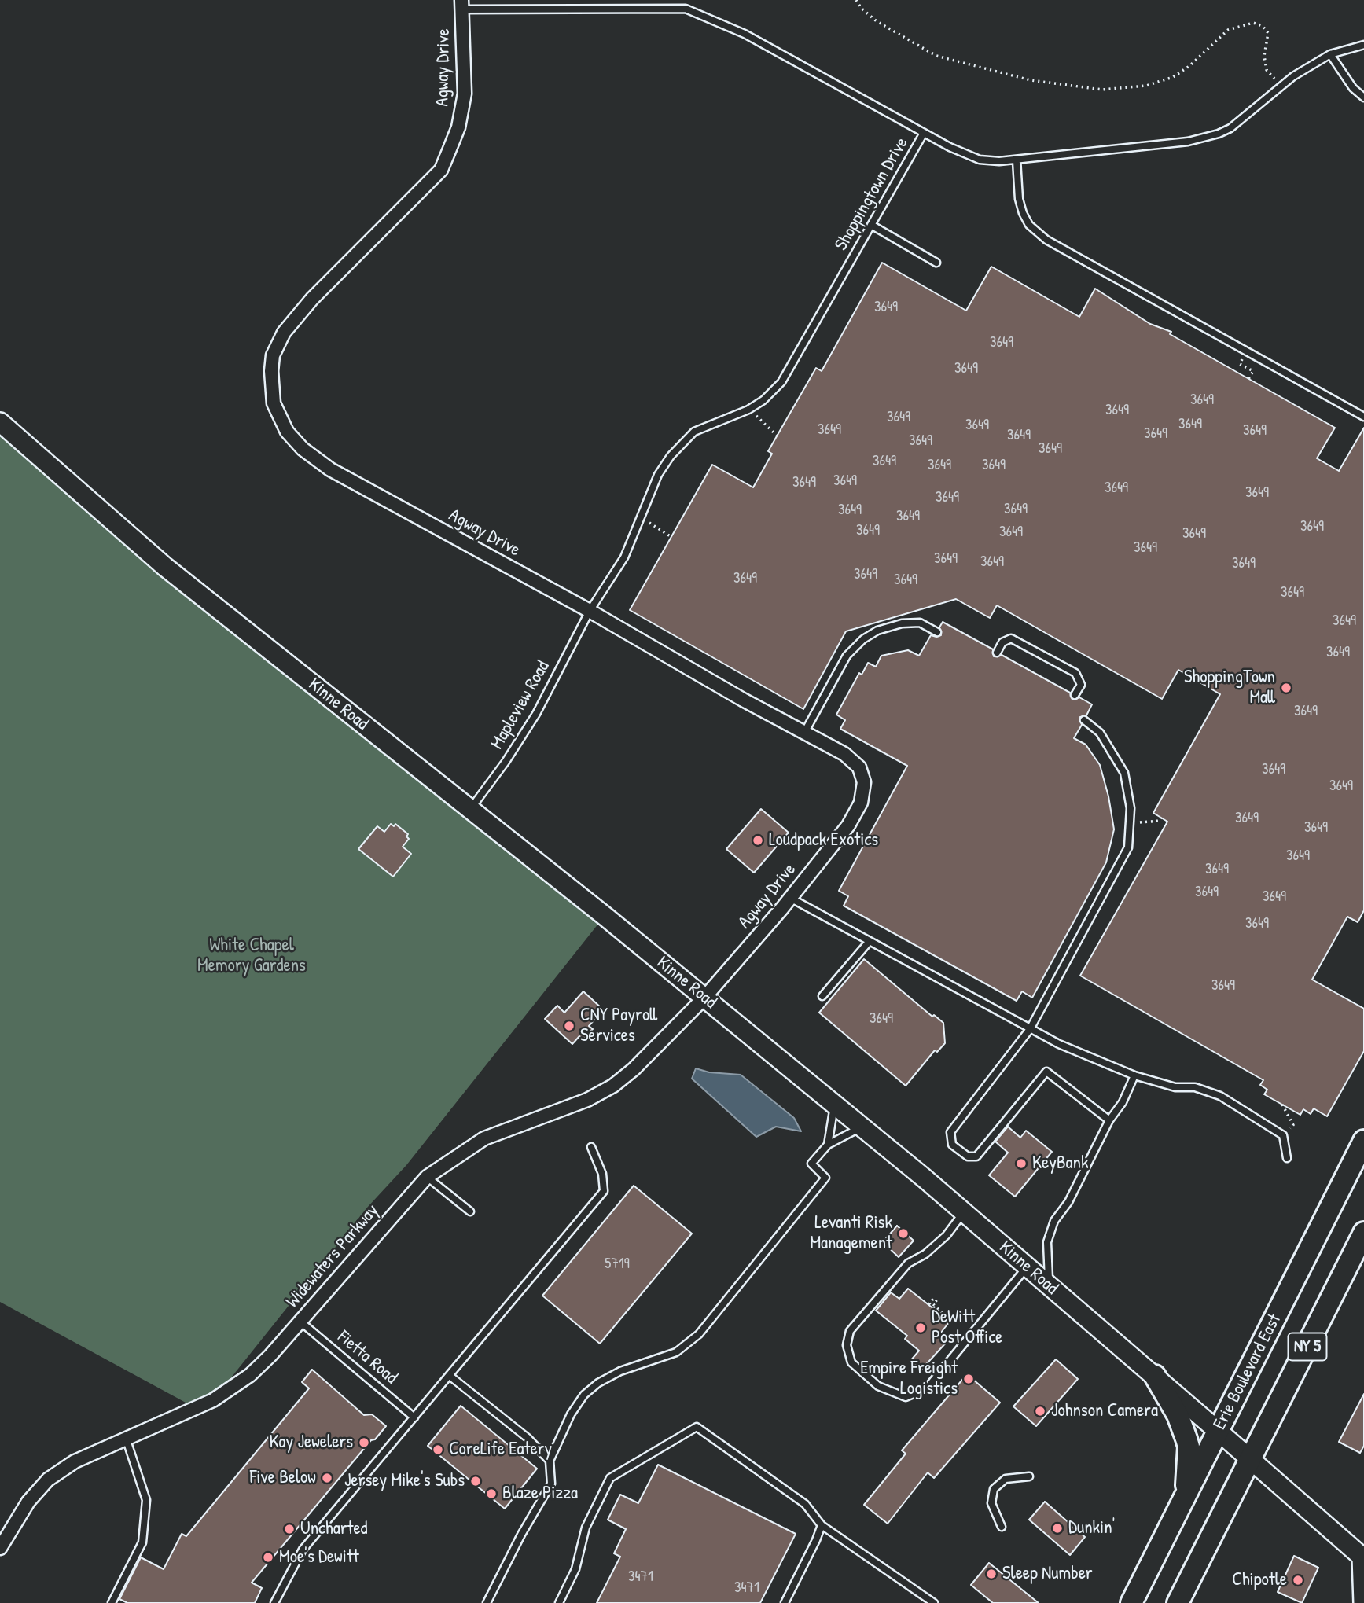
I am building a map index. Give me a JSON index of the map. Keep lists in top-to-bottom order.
{
  "streets": {
    "main road": ["NY 5", "Erie Boulevard East"],
    "street": ["Agway Drive", "Kinne Road", "Widewaters Parkway"],
    "lane": ["Shoppingtown Drive", "Mapleview Road", "Fietta Road"]
  },
  "crossings": [
    ["Agway Drive", "Shoppingtown Drive"],
    ["Agway Drive", "Kinne Road"],
    ["Agway Drive", "Mapleview Road"],
    ["Agway Drive", "Widewaters Parkway"],
    ["Shoppingtown Drive", "Mapleview Road"],
    ["Kinne Road", "Mapleview Road"],
    ["Kinne Road", "Widewaters Parkway"],
    ["Kinne Road", "NY 5"],
    ["Kinne Road", "Erie Boulevard East"],
    ["Widewaters Parkway", "Fietta Road"]
  ],
  "parks": ["White Chapel Memory Gardens"],
  "places": [
    "ShoppingTown Mall",
    "Loudpack Exotics",
    "CNY Payroll Services",
    "KeyBank",
    "Levanti Risk Management",
    "DeWitt Post Office",
    "Empire Freight Logistics",
    "Johnson Camera",
    "Kay Jewelers",
    "CoreLife Eatery",
    "Five Below",
    "Jersey Mike's Subs",
    "Blaze Pizza",
    "Dunkin'",
    "Uncharted",
    "Moe's Dewitt",
    "Sleep Number",
    "Chipotle"
  ],
  "house_numbers": [
    "3649",
    "3649",
    "3649",
    "3649",
    "3649",
    "3649",
    "3649",
    "3649",
    "3649",
    "3649",
    "3649",
    "3649",
    "3649",
    "3649",
    "3649",
    "3649",
    "3649",
    "3649",
    "3649",
    "3649",
    "3649",
    "3649",
    "3649",
    "3649",
    "3649",
    "3649",
    "3649",
    "3649",
    "3649",
    "3649",
    "3649",
    "3649",
    "3649",
    "3649",
    "3649",
    "3649",
    "3649",
    "3649",
    "3649",
    "3649",
    "3649",
    "3649",
    "3649",
    "3649",
    "3649",
    "3649",
    "3649",
    "3649",
    "3649",
    "3649",
    "3649",
    "5719",
    "3471",
    "3471"
  ]
}
